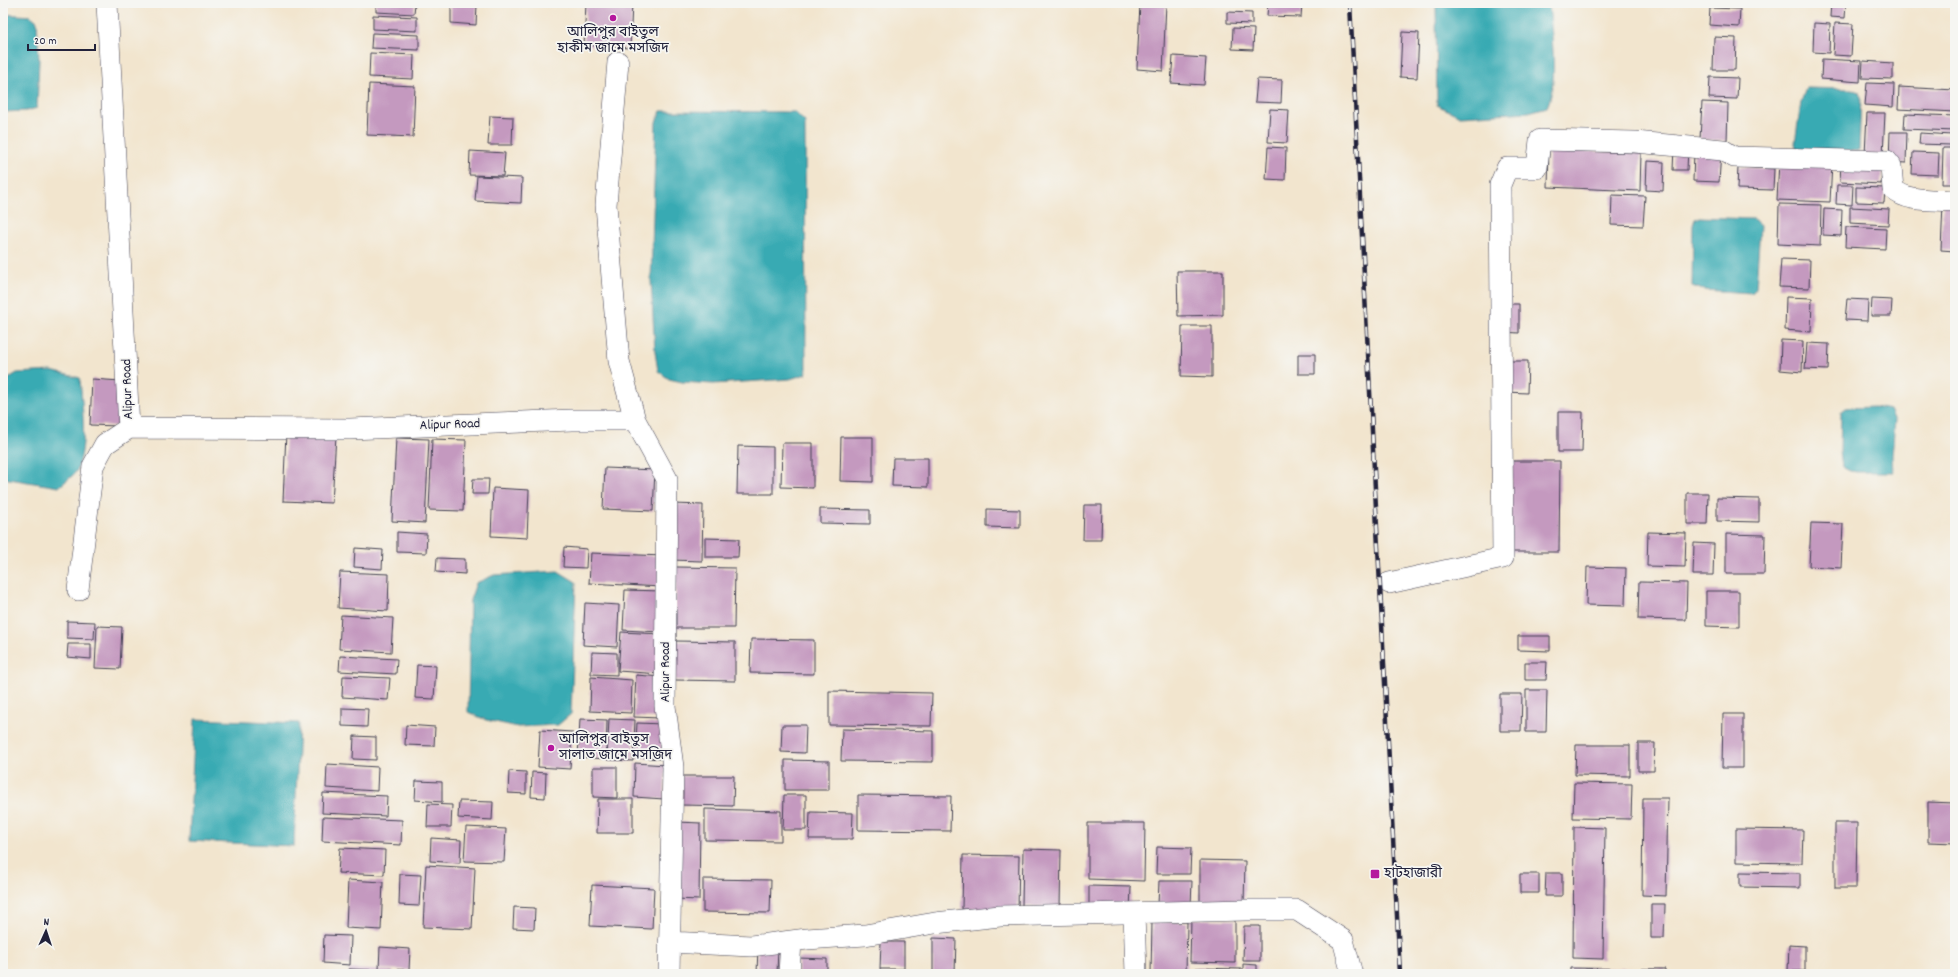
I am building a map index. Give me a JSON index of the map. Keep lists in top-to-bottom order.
{
  "streets": {
    "street": ["Alipur Road"]
  },
  "places": {
    "other": ["আলিপুর বাইতুল হাকীম জামে মসজিদ", "আলিপুর বাইতুস সালাত জামে মসজিদ"],
    "transit": ["হাটহাজারী"]
  },
  "scale_bar": "20 m",
  "north": "top"
}
